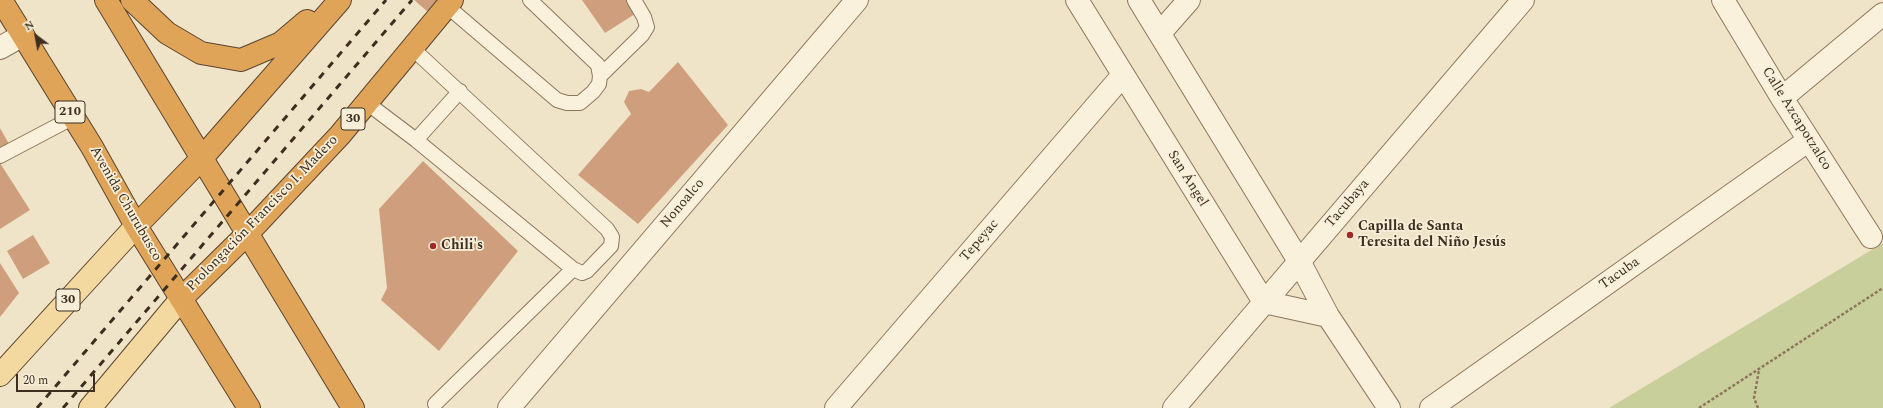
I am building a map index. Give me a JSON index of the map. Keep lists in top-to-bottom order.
{
  "streets": {
    "highway": [
      "210",
      "30",
      "Avenida Churubusco",
      "Prolongación Francisco I. Madero"
    ],
    "street": [
      "Calle Azcapotzalco",
      "San Ángel",
      "Nonoalco",
      "Tacubaya",
      "Tepeyac",
      "Tacuba"
    ]
  },
  "crossings": [
    ["30", "Avenida Churubusco"],
    ["30", "Prolongación Francisco I. Madero"],
    ["Calle Azcapotzalco", "Tacuba"],
    ["San Ángel", "Tacubaya"],
    ["San Ángel", "Tepeyac"],
    ["Avenida Churubusco", "Prolongación Francisco I. Madero"]
  ],
  "places": ["Capilla de Santa Teresita del Niño Jesús", "Chili's"],
  "scale_bar": "20 m",
  "north": "top left"
}
